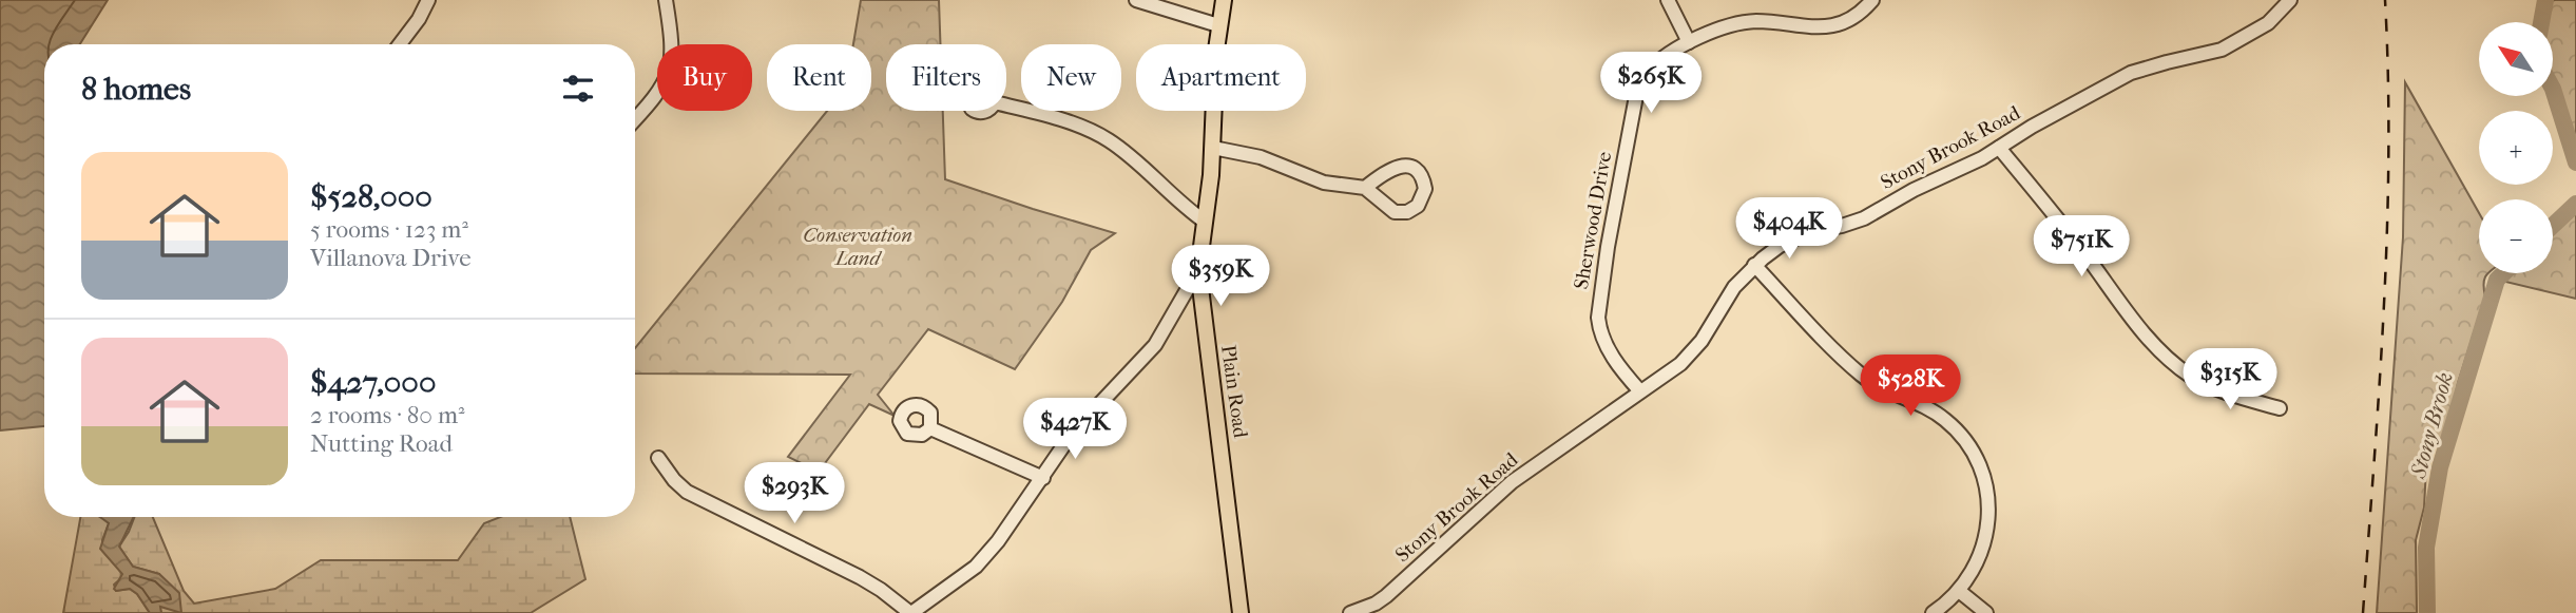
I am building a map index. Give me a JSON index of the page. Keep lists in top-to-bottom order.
{
  "streets": {
    "main road": ["Plain Road"],
    "street": ["Stony Brook Road", "Sherwood Drive"]
  },
  "crossings": [
    ["Stony Brook Road", "Sherwood Drive"]
  ],
  "water": ["Stony Brook"],
  "parks": ["Conservation Land"],
  "north": "top left",
  "page": {
    "map_buttons": ["+", "−"],
    "chip": [
      "Buy",
      "Rent",
      "Filters",
      "New",
      "Apartment"
    ],
    "heading": "8 homes",
    "price": [
      "$265K",
      "$404K",
      "$751K",
      "$359K",
      "$315K",
      "$528K",
      "$427K",
      "$293K"
    ],
    "list": [
      {
        "name": "$528,000",
        "note": "5 rooms · 123 m² · Villanova Drive"
      },
      {
        "name": "$427,000",
        "note": "2 rooms · 80 m² · Nutting Road"
      }
    ]
  }
}
